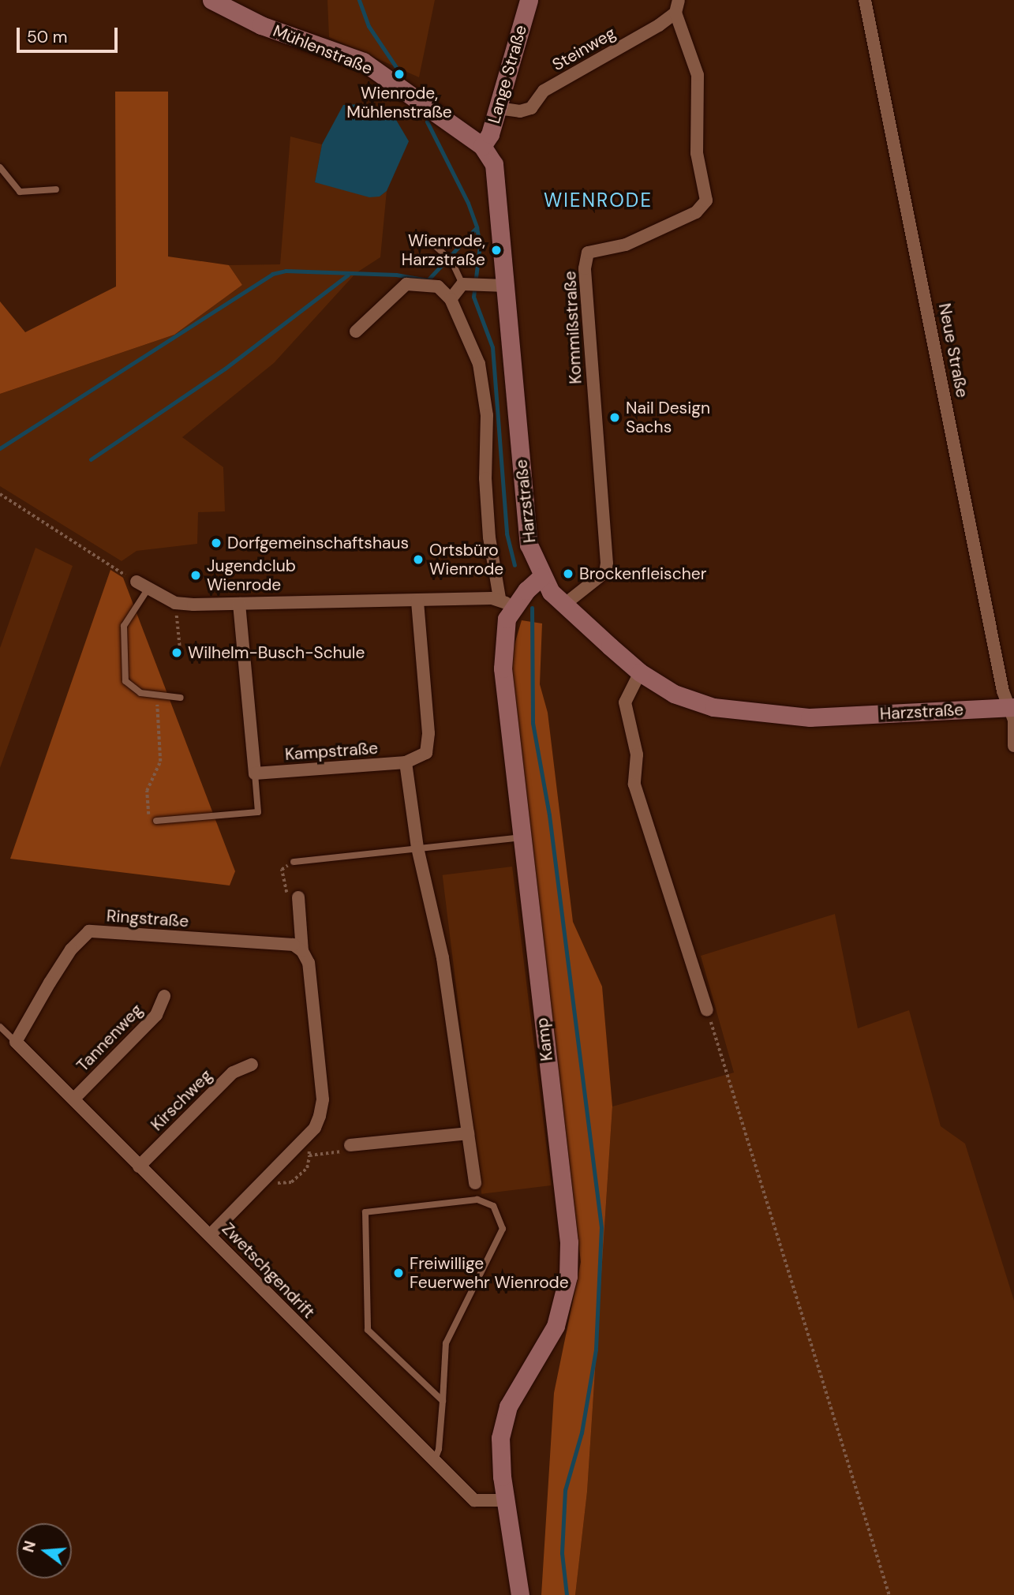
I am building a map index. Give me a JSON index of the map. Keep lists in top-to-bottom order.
{
  "streets": {
    "main road": [
      "Mühlenstraße",
      "Lange Straße",
      "Harzstraße",
      "Kamp"
    ],
    "street": [
      "Steinweg",
      "Kommißstraße",
      "Neue Straße",
      "Kampstraße",
      "Ringstraße",
      "Tannenweg",
      "Kirschweg",
      "Zwetschgendrift"
    ]
  },
  "crossings": [
    ["Steinweg", "Lange Straße"],
    ["Steinweg", "Kommißstraße"],
    ["Mühlenstraße", "Lange Straße"],
    ["Mühlenstraße", "Harzstraße"],
    ["Lange Straße", "Harzstraße"],
    ["Kommißstraße", "Harzstraße"],
    ["Neue Straße", "Harzstraße"],
    ["Harzstraße", "Kamp"],
    ["Ringstraße", "Zwetschgendrift"],
    ["Tannenweg", "Zwetschgendrift"],
    ["Kamp", "Zwetschgendrift"],
    ["Kirschweg", "Zwetschgendrift"]
  ],
  "districts": ["WIENRODE"],
  "places": [
    "Wienrode, Mühlenstraße",
    "Wienrode, Harzstraße",
    "Nail Design Sachs",
    "Dorfgemeinschaftshaus",
    "Ortsbüro Wienrode",
    "Brockenfleischer",
    "Jugendclub Wienrode",
    "Wilhelm-Busch-Schule",
    "Freiwillige Feuerwehr Wienrode"
  ],
  "scale_bar": "50 m",
  "north": "left"
}
